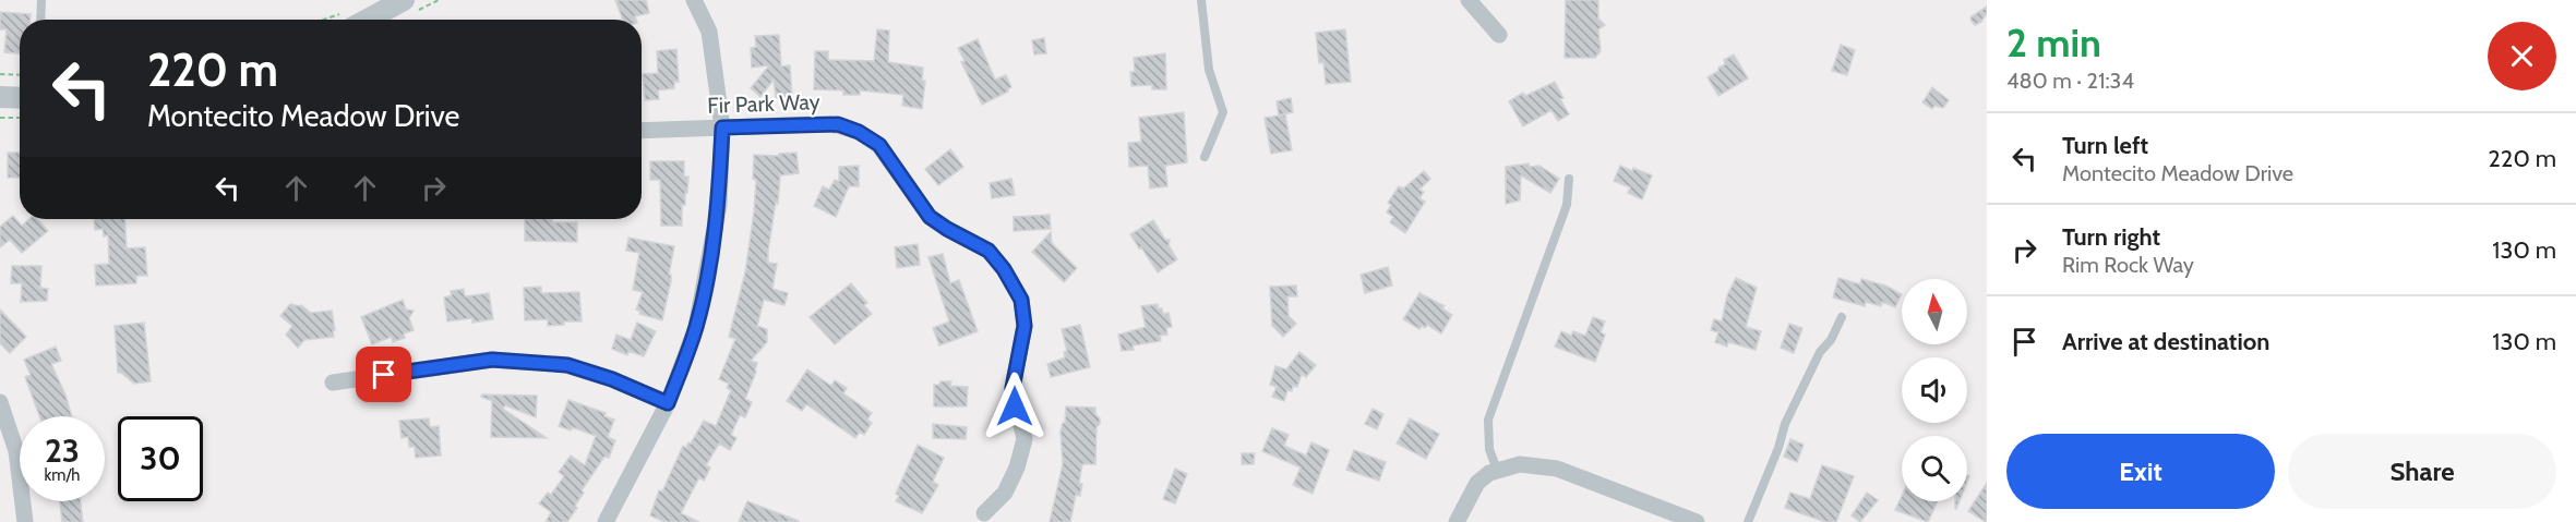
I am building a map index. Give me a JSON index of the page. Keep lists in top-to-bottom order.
{
  "streets": {
    "street": ["Fir Park Way"]
  },
  "north": "top",
  "page": {
    "heading": ["2 min", "480 m · 21:34"],
    "turn": ["220 m", "Montecito Meadow Drive"],
    "list": [
      {
        "name": "Turn left",
        "note": "Montecito Meadow Drive",
        "value": "220 m"
      },
      {
        "name": "Turn right",
        "note": "Rim Rock Way",
        "value": "130 m"
      },
      {
        "name": "Arrive at destination",
        "value": "130 m"
      }
    ],
    "speed": "23 km/h",
    "limit": "30",
    "buttons": ["Exit", "Share"]
  }
}
